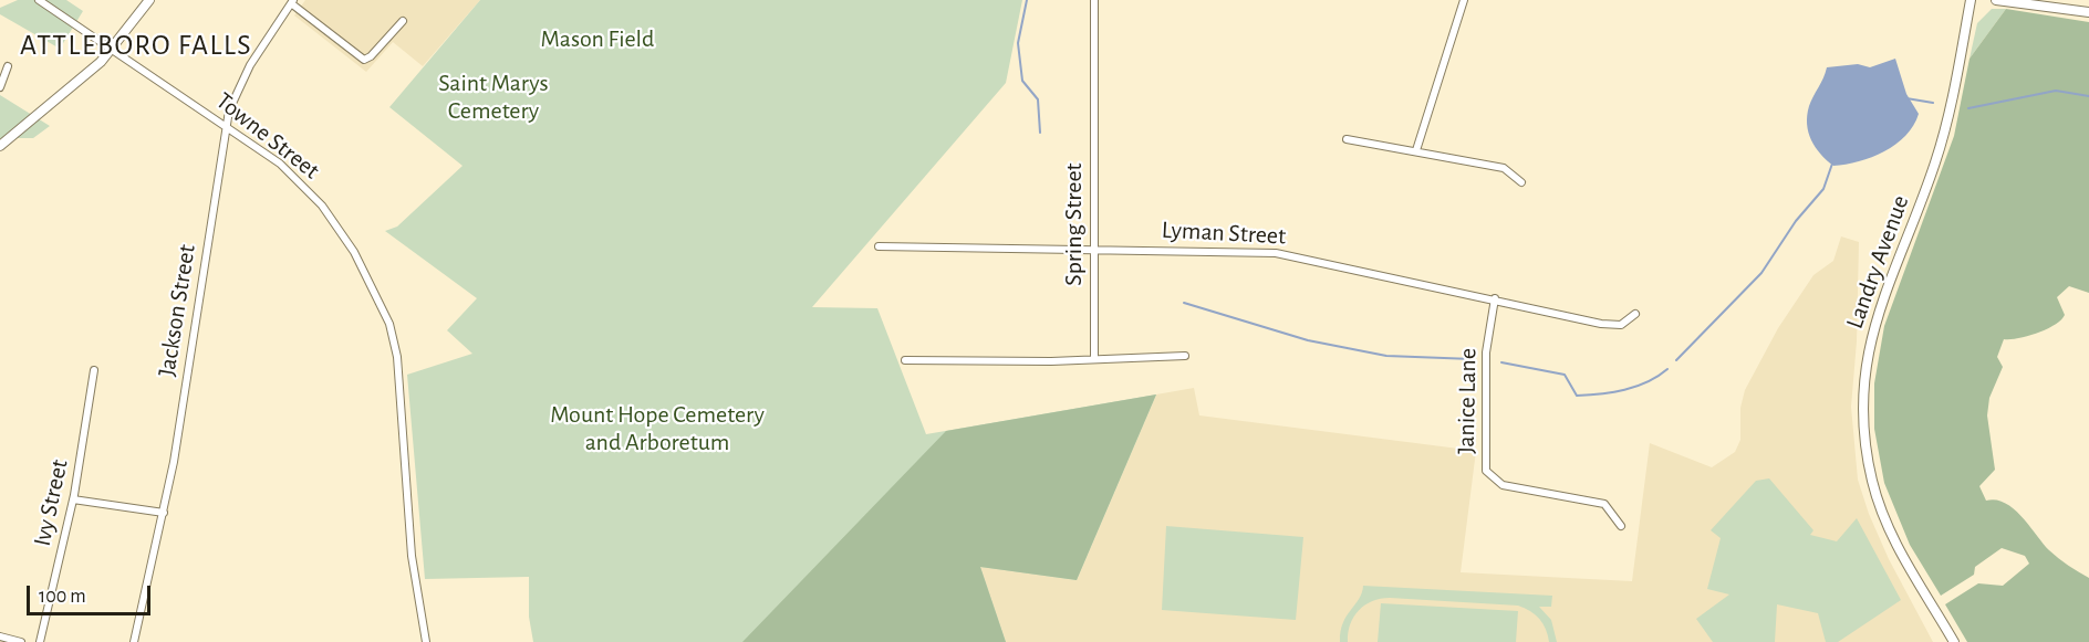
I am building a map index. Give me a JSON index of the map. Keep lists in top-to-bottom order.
{
  "streets": {
    "street": [
      "Towne Street",
      "Spring Street",
      "Lyman Street",
      "Landry Avenue",
      "Jackson Street",
      "Janice Lane",
      "Ivy Street"
    ]
  },
  "crossings": [
    ["Towne Street", "Jackson Street"],
    ["Spring Street", "Lyman Street"],
    ["Lyman Street", "Janice Lane"]
  ],
  "districts": ["ATTLEBORO FALLS"],
  "parks": ["Mason Field", "Saint Marys Cemetery", "Mount Hope Cemetery and Arboretum"],
  "scale_bar": "100 m"
}
